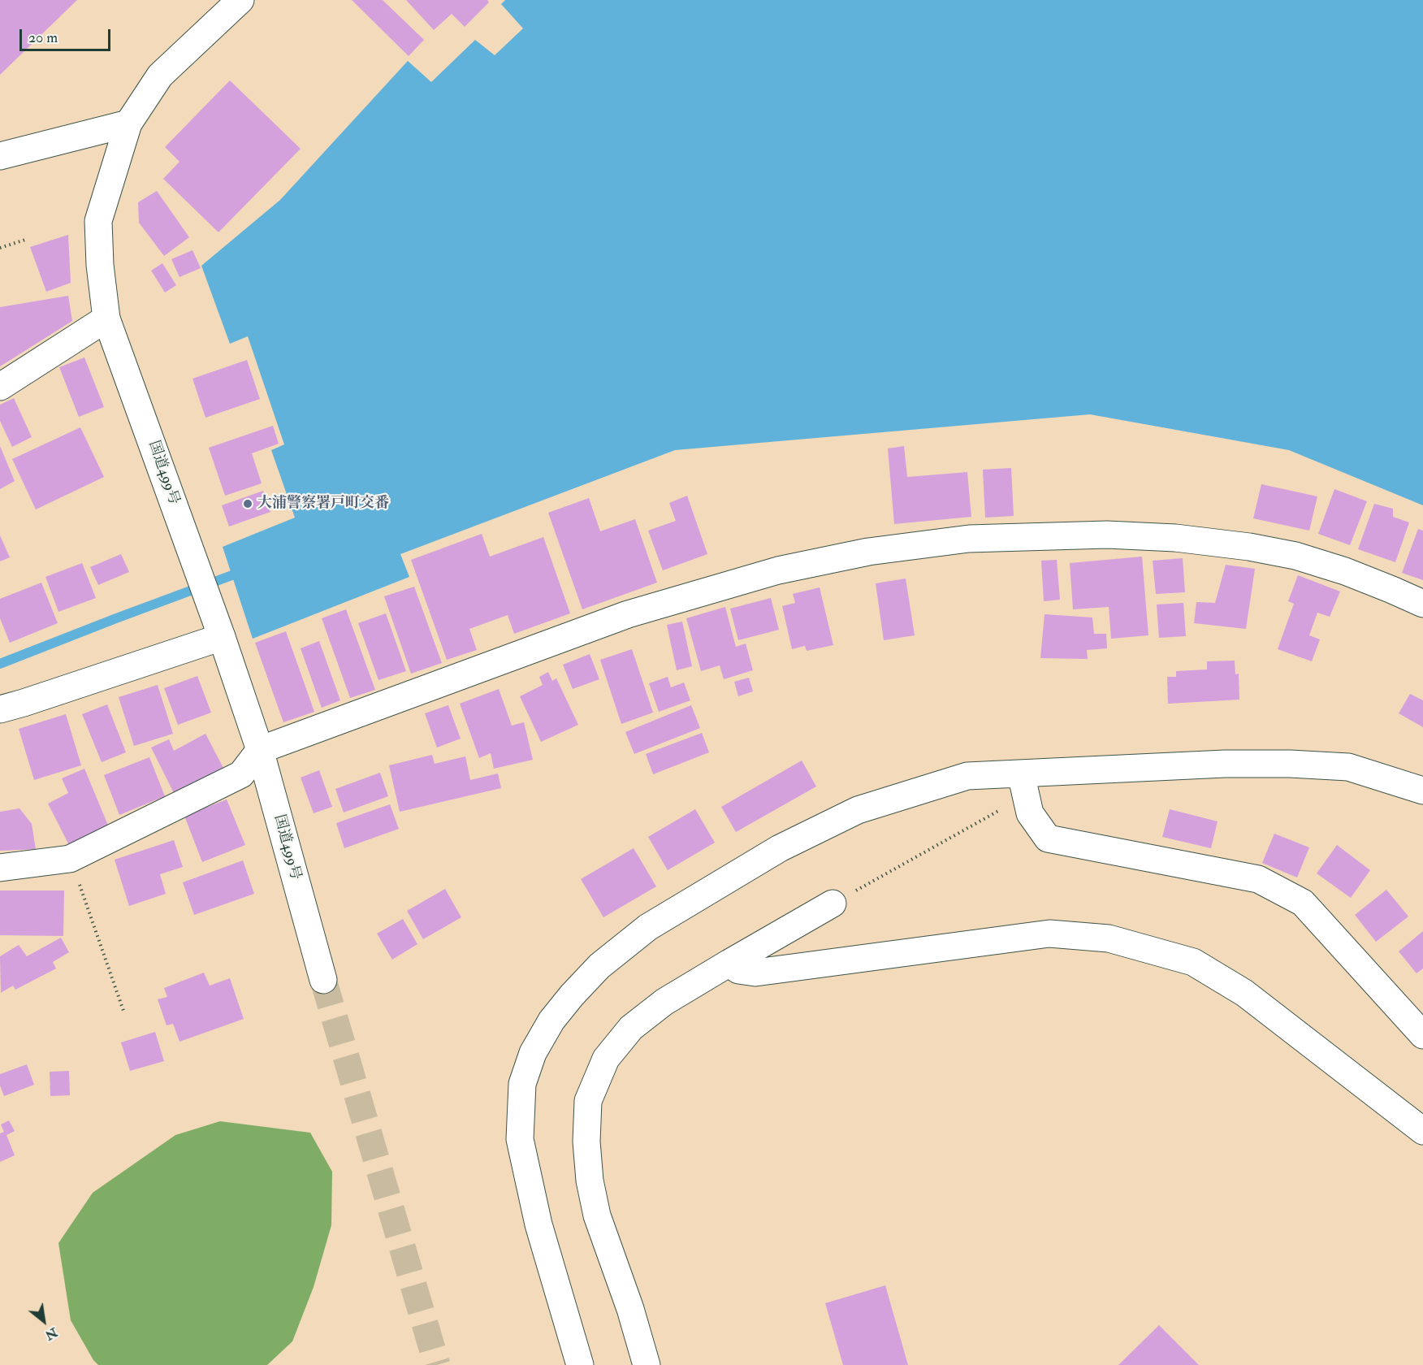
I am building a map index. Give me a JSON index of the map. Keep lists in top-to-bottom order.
{
  "streets": {
    "main road": ["国道499号"]
  },
  "places": ["大浦警察署戸町交番"],
  "scale_bar": "20 m",
  "north": "bottom right"
}
